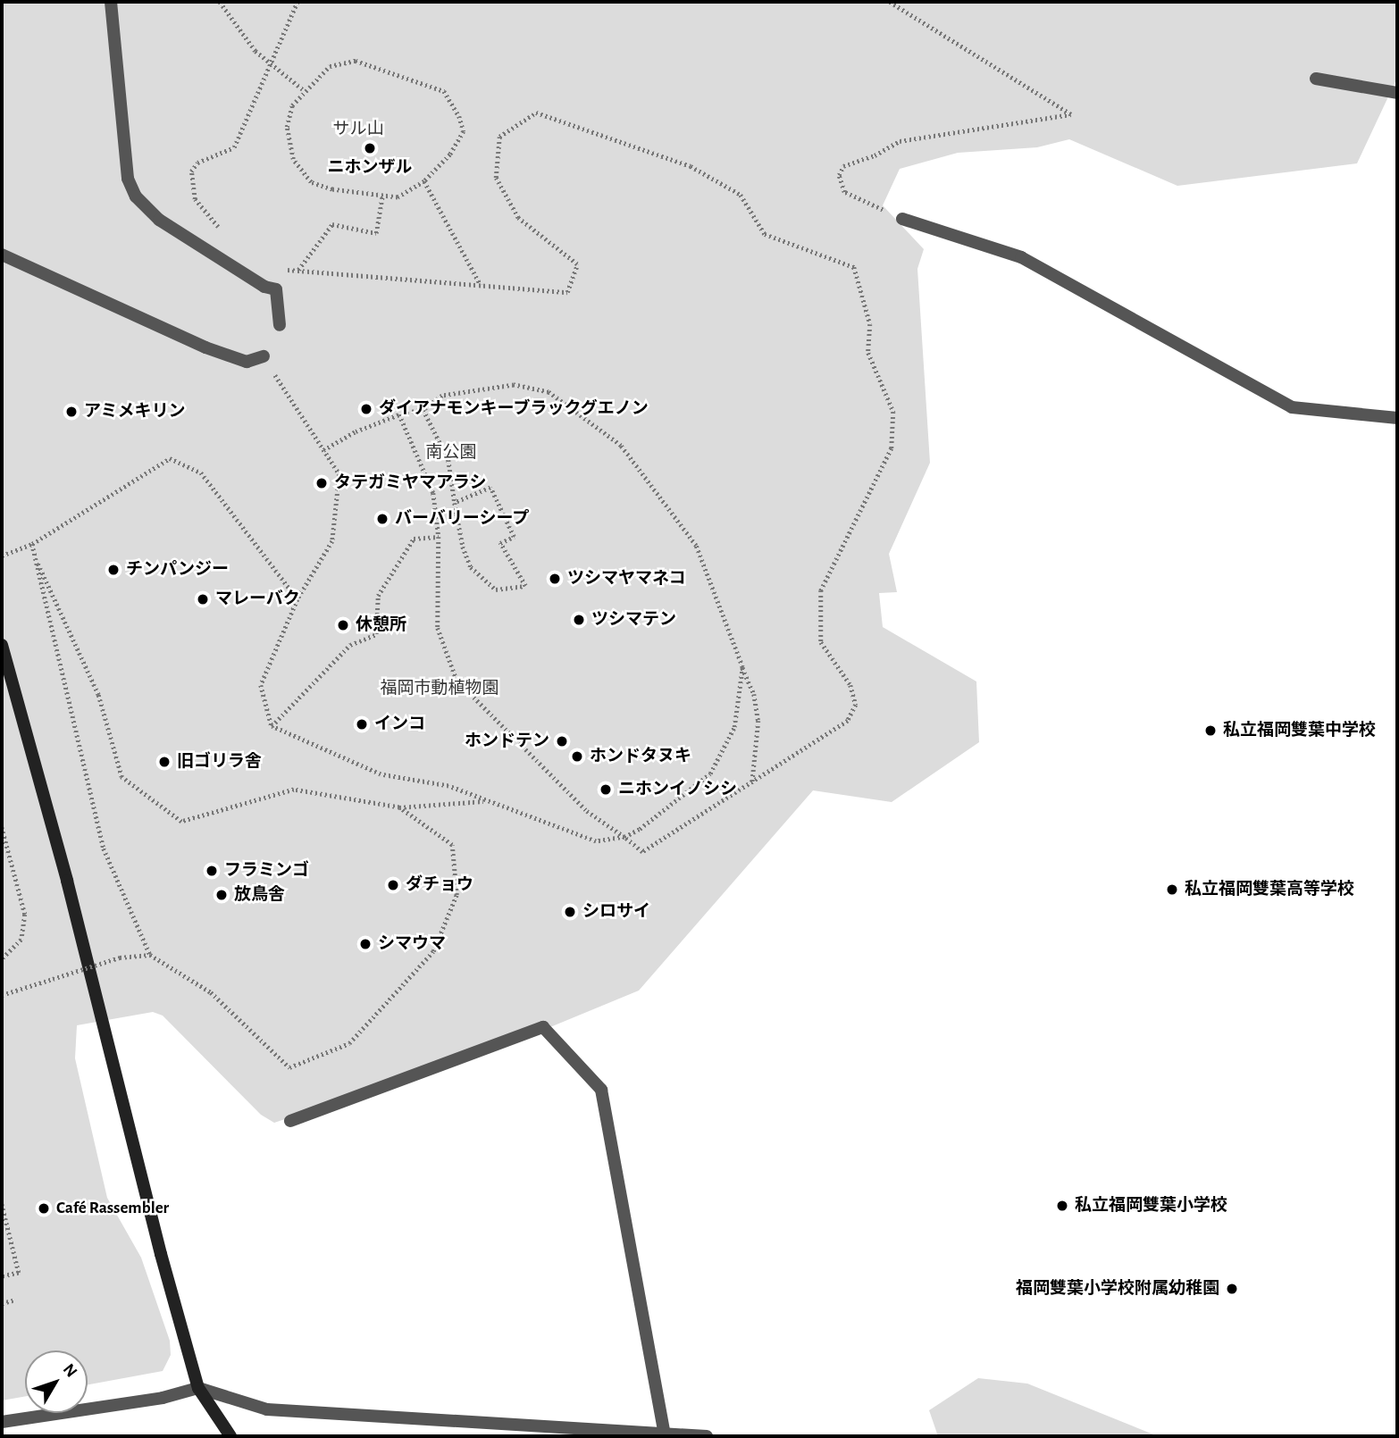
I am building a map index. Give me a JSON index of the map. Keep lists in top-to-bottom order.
{
  "parks": ["サル山", "南公園", "福岡市動植物園"],
  "places": [
    "ニホンザル",
    "ダイアナモンキーブラックグエノン",
    "アミメキリン",
    "タテガミヤマアラシ",
    "バーバリーシープ",
    "チンパンジー",
    "ツシマヤマネコ",
    "マレーバク",
    "ツシマテン",
    "休憩所",
    "インコ",
    "私立福岡雙葉中学校",
    "ホンドテン",
    "ホンドタヌキ",
    "旧ゴリラ舎",
    "ニホンイノシシ",
    "フラミンゴ",
    "ダチョウ",
    "私立福岡雙葉高等学校",
    "放鳥舎",
    "シロサイ",
    "シマウマ",
    "私立福岡雙葉小学校",
    "Café Rassembler",
    "福岡雙葉小学校附属幼稚園"
  ],
  "north": "top right"
}
